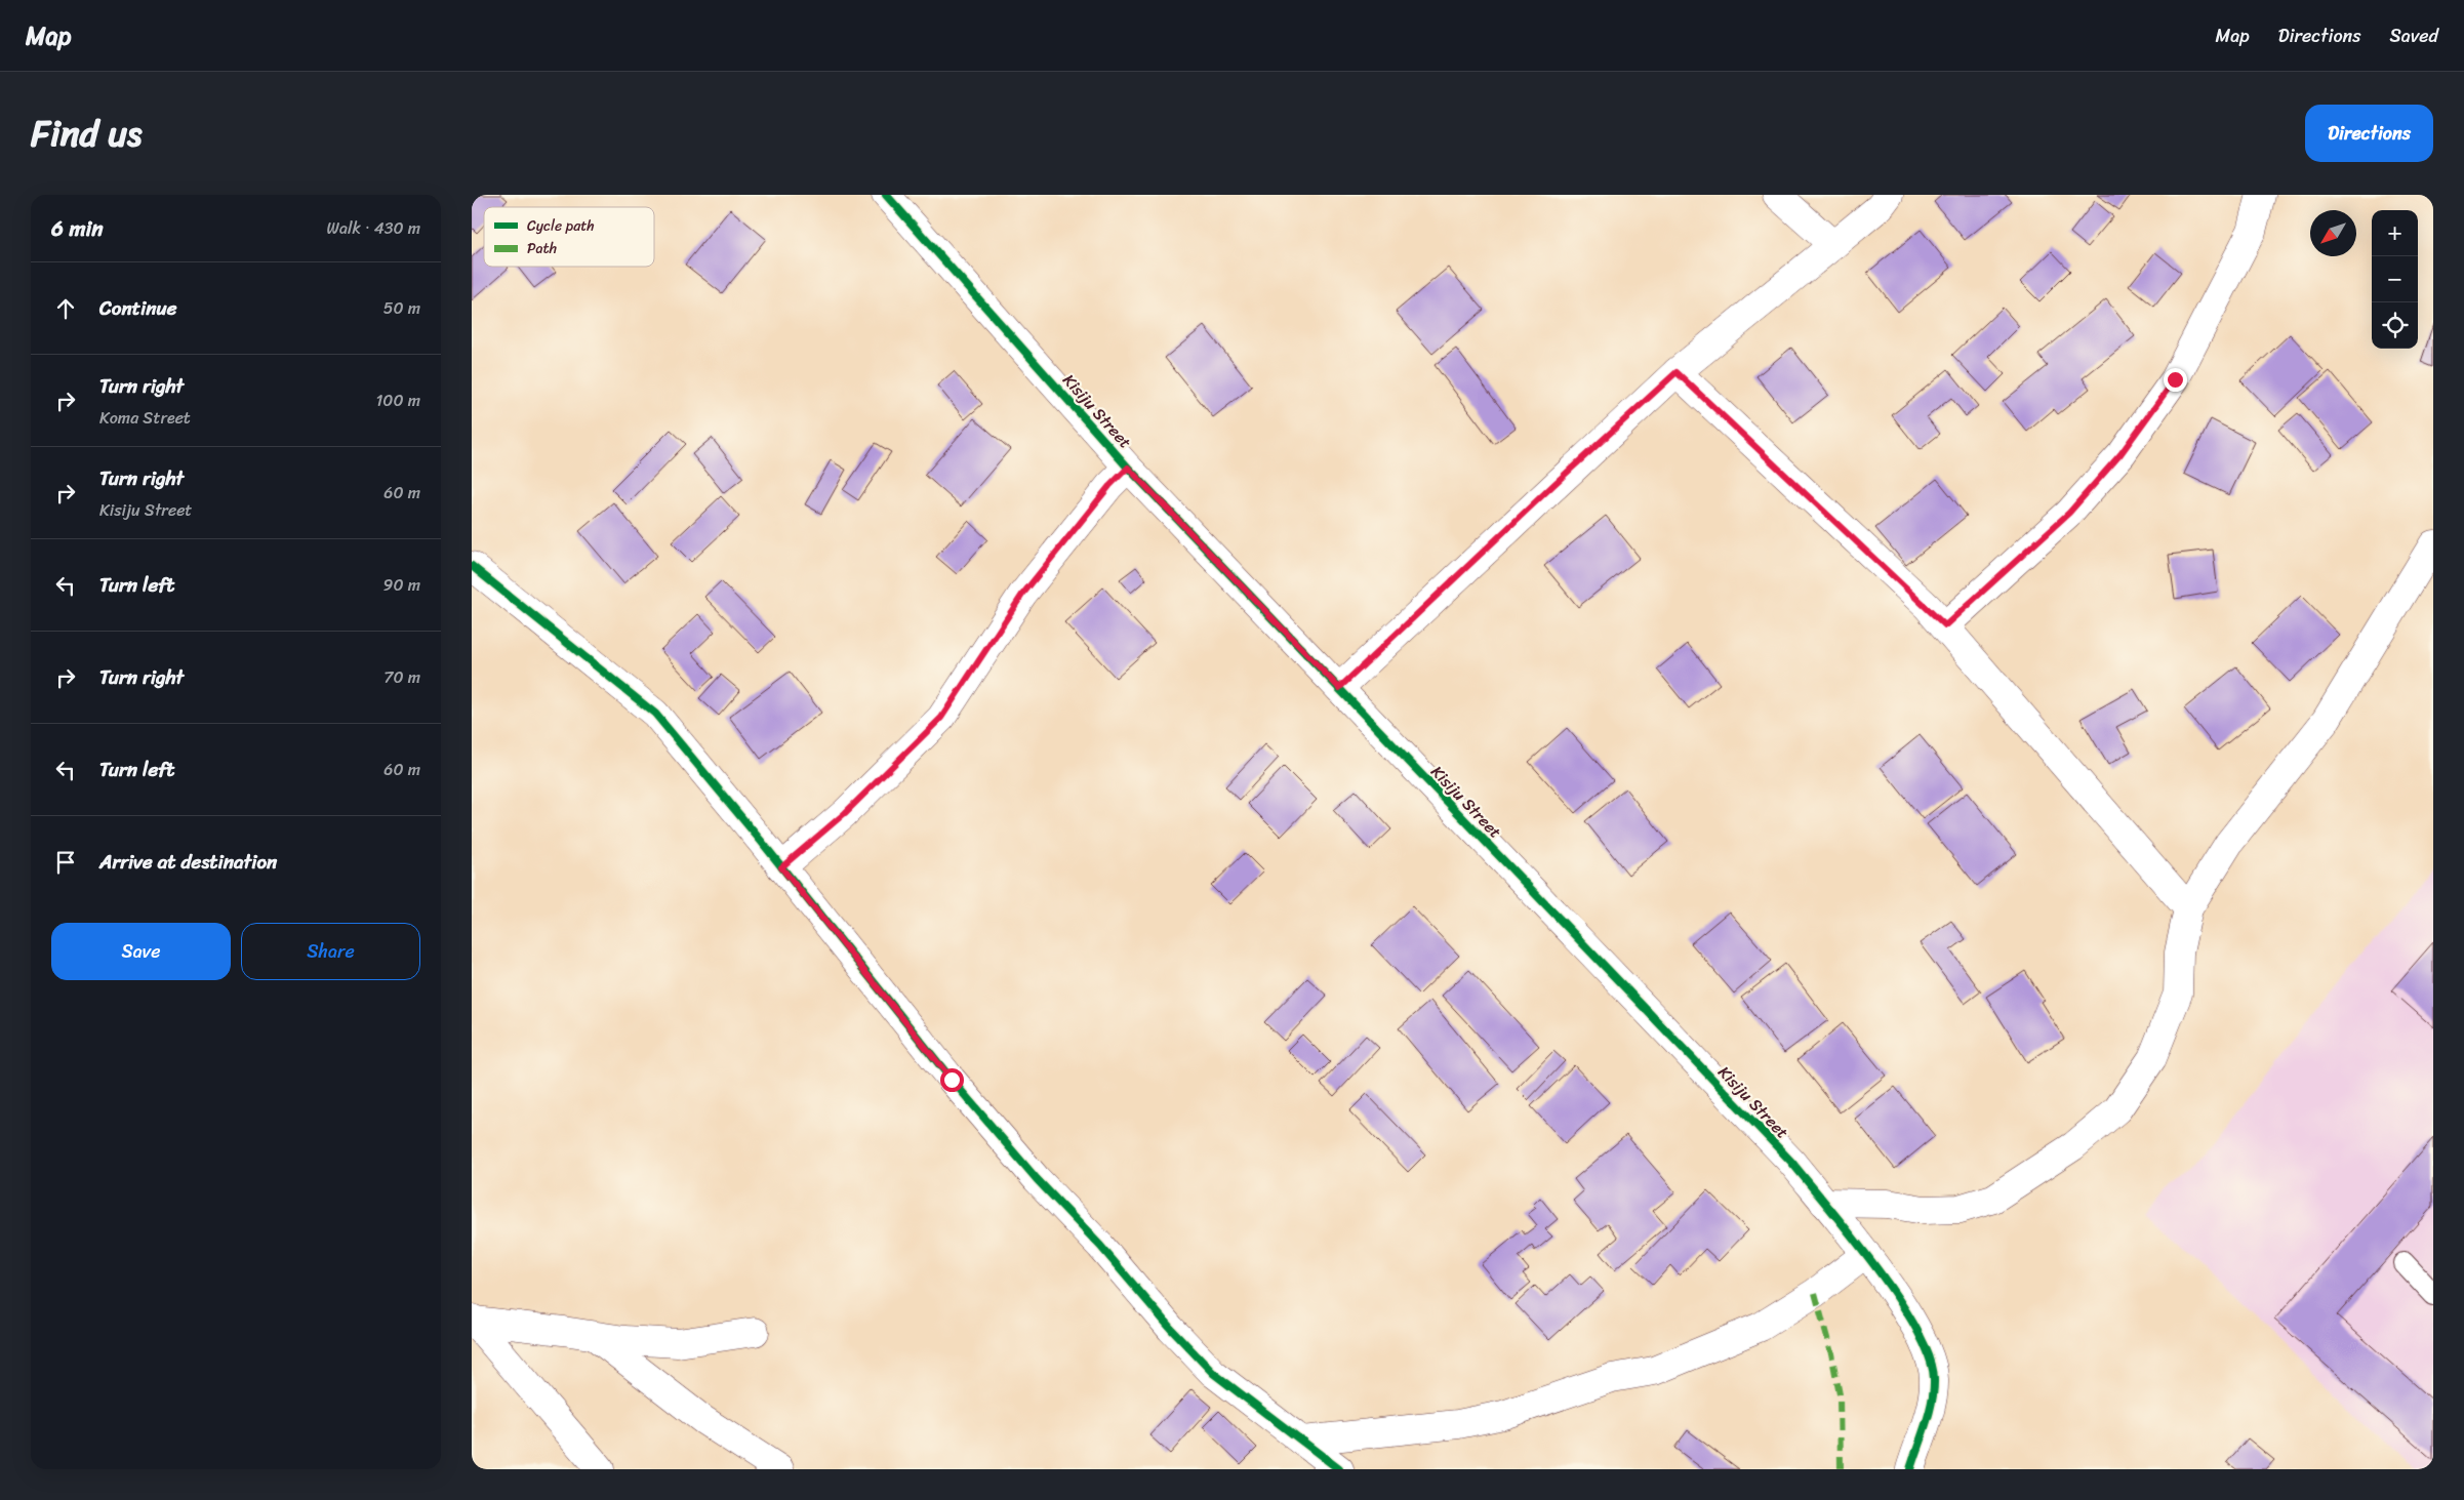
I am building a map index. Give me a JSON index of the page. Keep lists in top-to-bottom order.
{
  "streets": {
    "street": ["Kisiju Street"]
  },
  "legend": ["Cycle path", "Path"],
  "north": "bottom left",
  "page": {
    "header": "Map",
    "nav": ["Map", "Directions", "Saved"],
    "title": "Find us",
    "buttons": [
      "Directions",
      ["Save", "Share"]
    ],
    "heading": ["6 min", "Walk · 430 m"],
    "map_buttons": ["+", "−"],
    "list": [
      ["Continue", "50 m"],
      ["Turn right", "Koma Street", "100 m"],
      ["Turn right", "Kisiju Street", "60 m"],
      ["Turn left", "90 m"],
      ["Turn right", "70 m"],
      ["Turn left", "60 m"],
      "Arrive at destination"
    ]
  }
}
